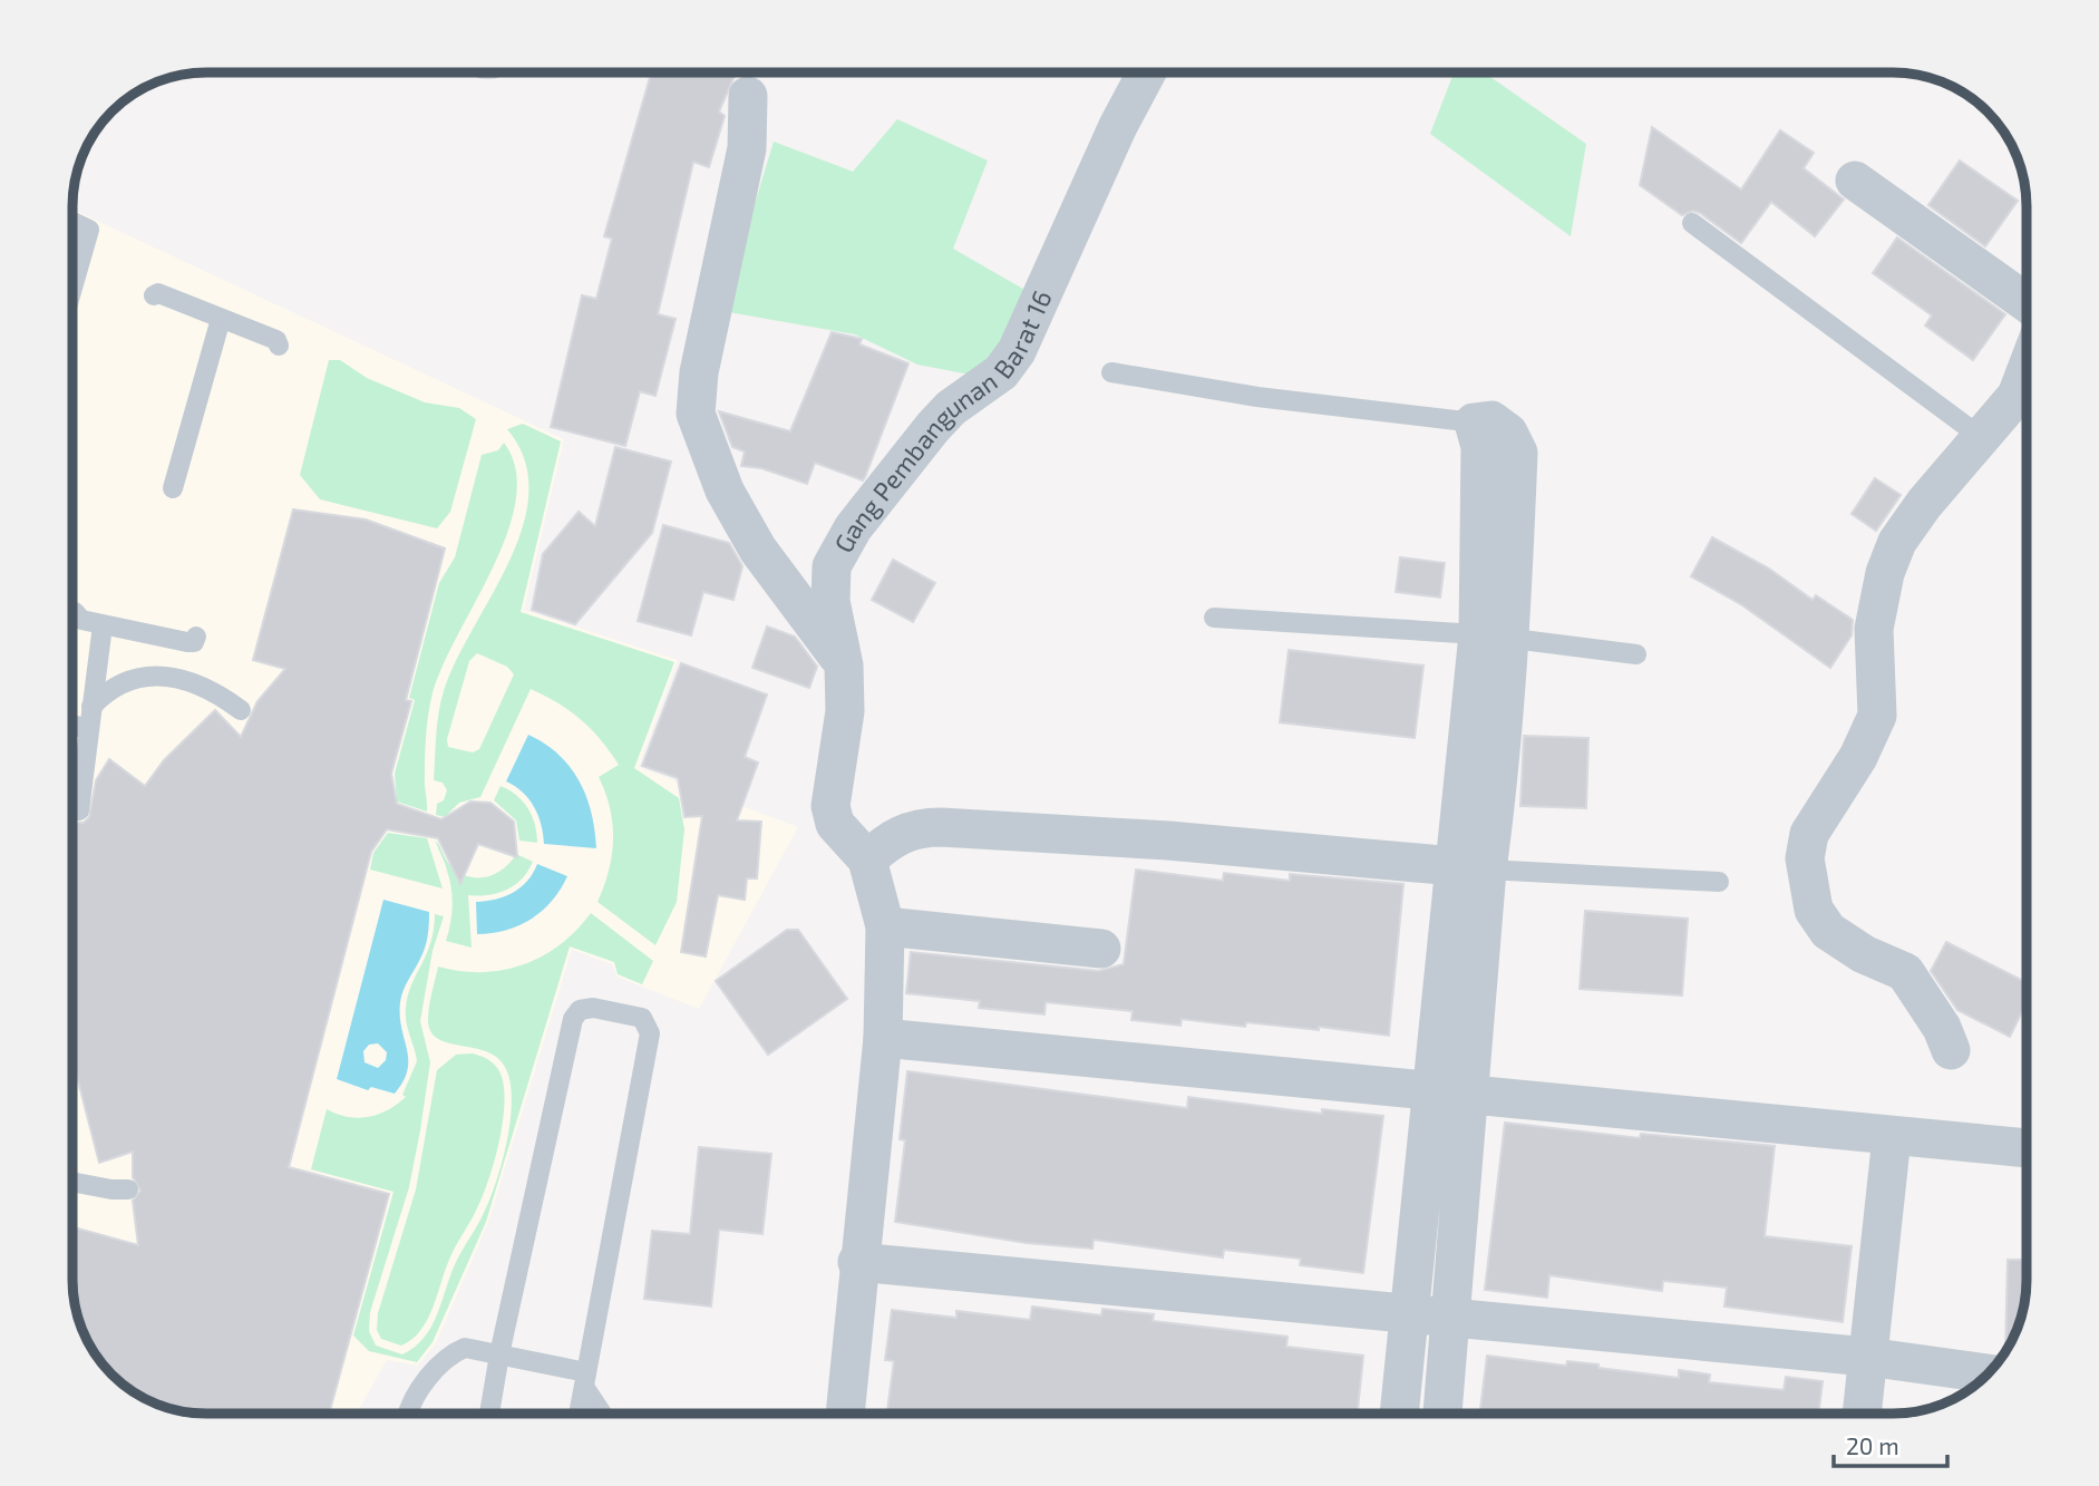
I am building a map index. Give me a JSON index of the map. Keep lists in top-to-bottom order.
{
  "streets": {
    "street": ["Gang Pembangunan Barat 16"]
  },
  "scale_bar": "20 m"
}
